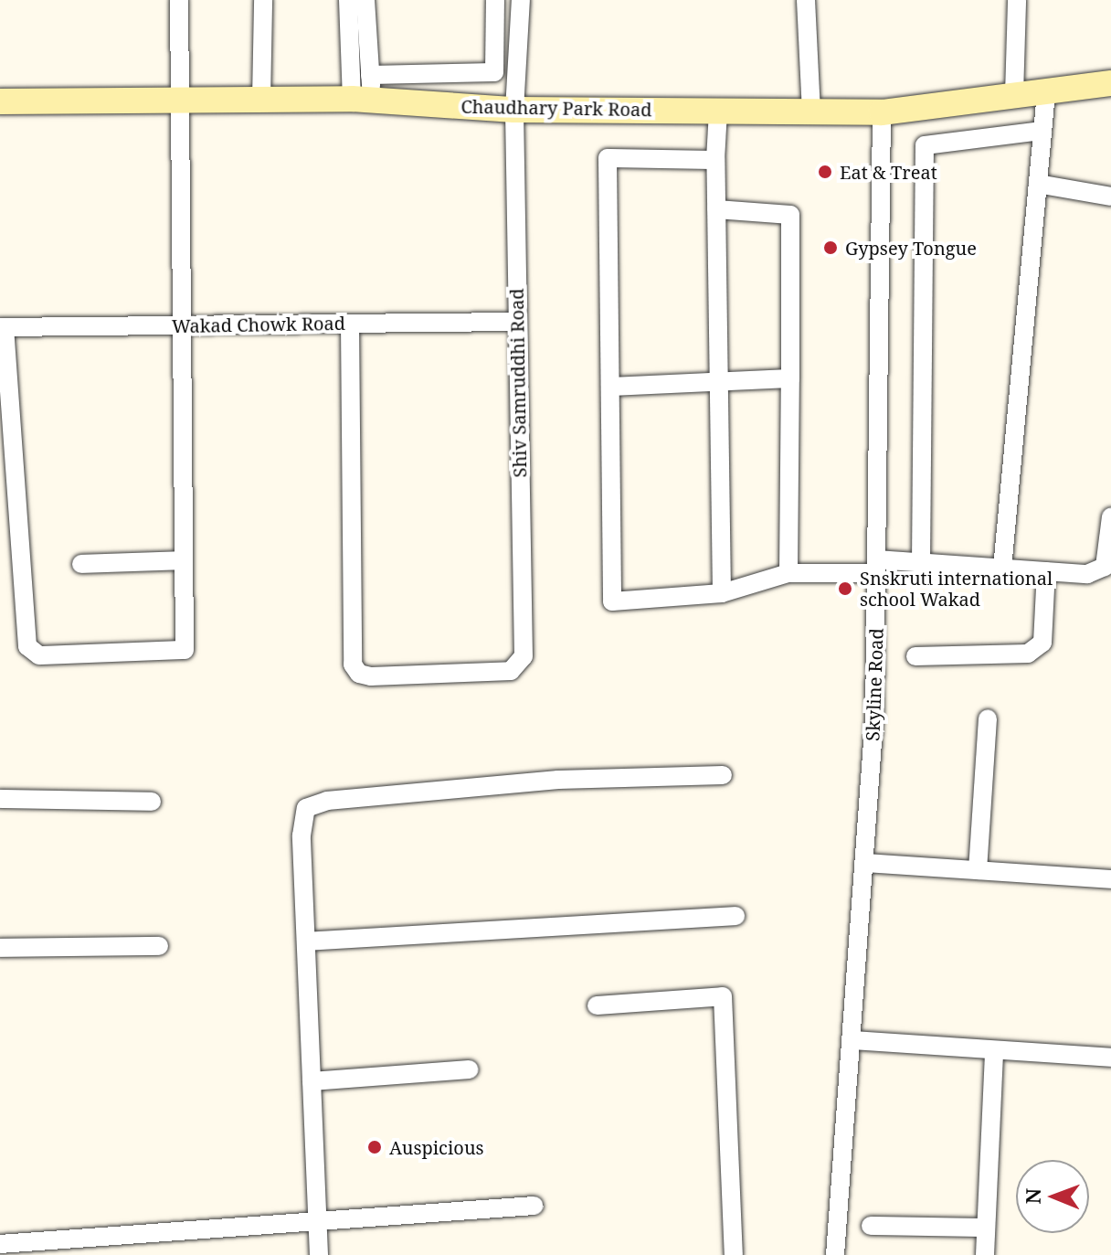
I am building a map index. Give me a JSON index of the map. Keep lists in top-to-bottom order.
{
  "streets": {
    "street": [
      "Chaudhary Park Road",
      "Wakad Chowk Road",
      "Shiv Samruddhi Road",
      "Skyline Road"
    ]
  },
  "crossings": [
    ["Chaudhary Park Road", "Shiv Samruddhi Road"],
    ["Chaudhary Park Road", "Skyline Road"],
    ["Wakad Chowk Road", "Shiv Samruddhi Road"]
  ],
  "places": [
    "Eat & Treat",
    "Gypsey Tongue",
    "Snskruti international school Wakad",
    "Auspicious"
  ],
  "north": "left"
}
